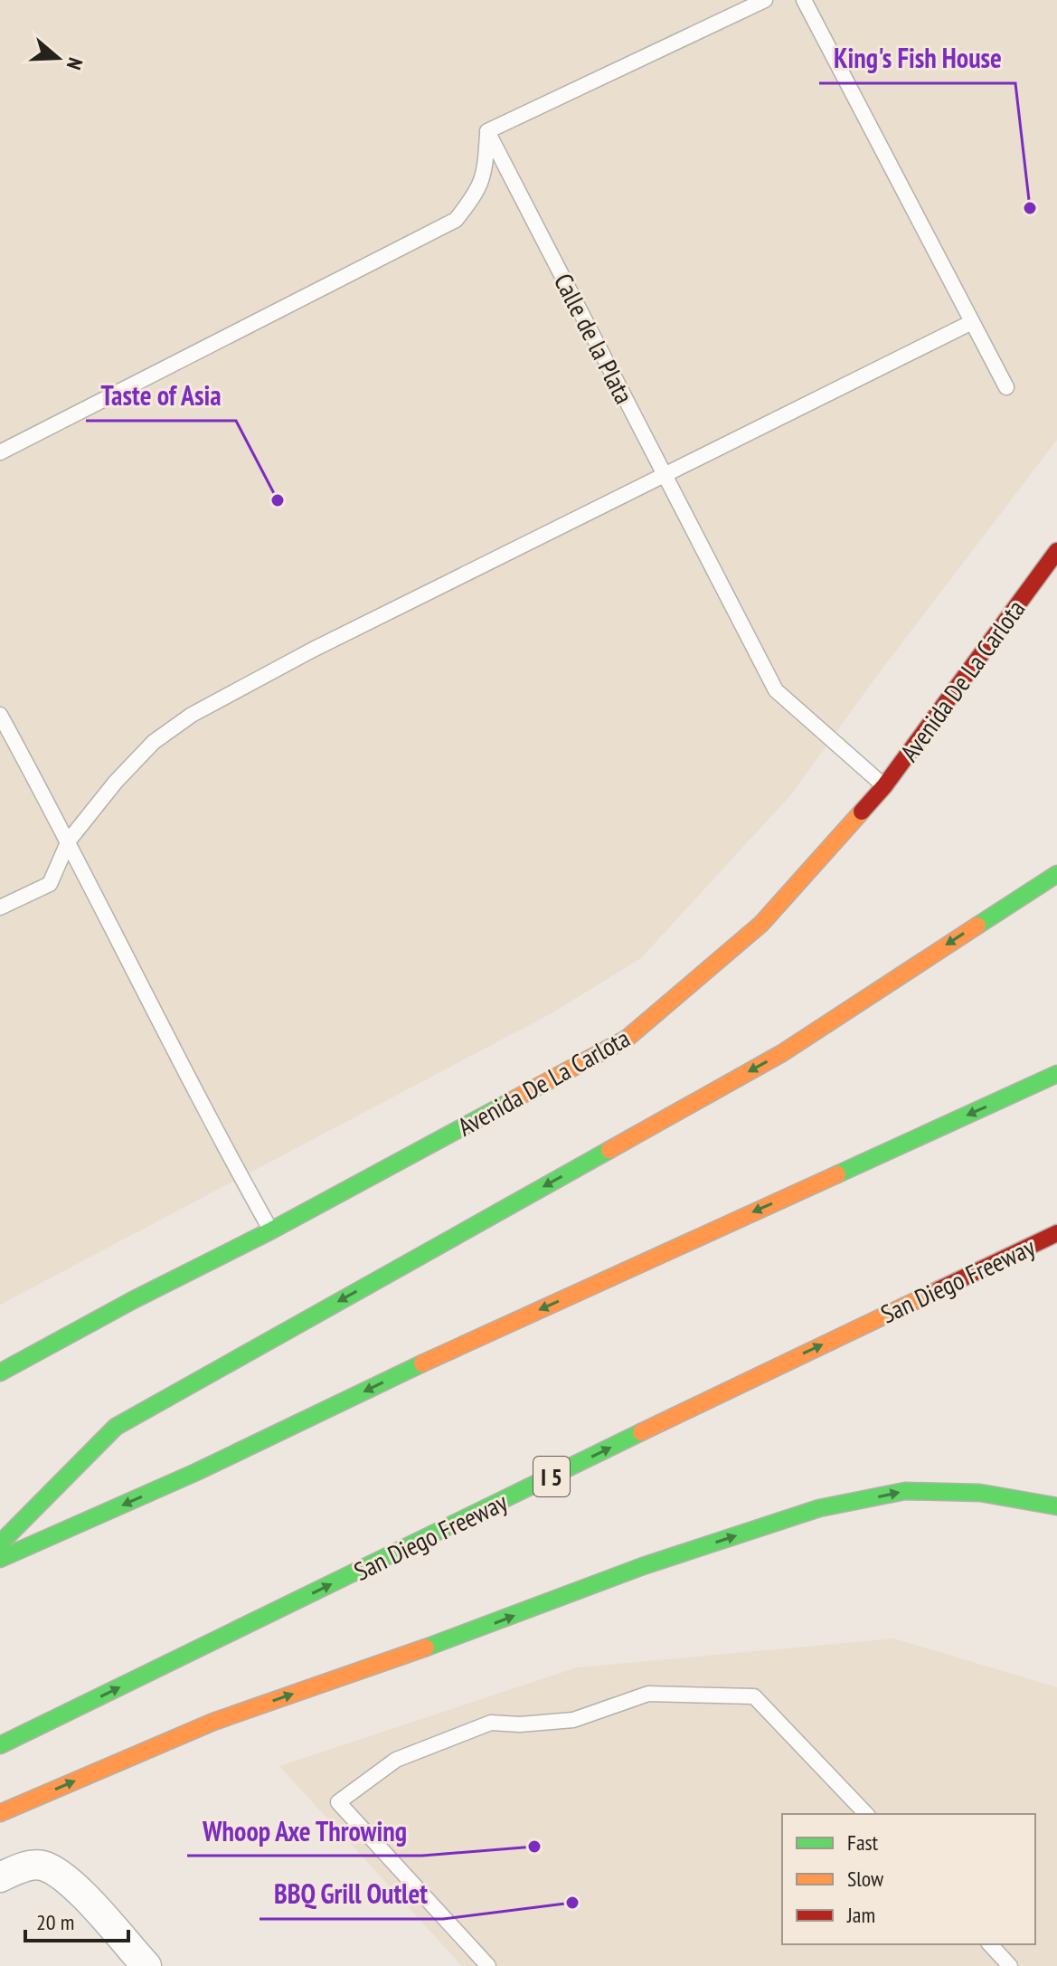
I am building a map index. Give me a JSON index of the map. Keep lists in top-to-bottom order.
{
  "streets": {
    "main road": ["Avenida De La Carlota", "San Diego Freeway", "I 5"],
    "lane": ["Calle de la Plata"]
  },
  "crossings": [
    ["Calle de la Plata", "Avenida De La Carlota"]
  ],
  "places": [
    "King's Fish House",
    "Taste of Asia",
    "Whoop Axe Throwing",
    "BBQ Grill Outlet"
  ],
  "legend": ["Fast", "Slow", "Jam"],
  "scale_bar": "20 m",
  "north": "right"
}
